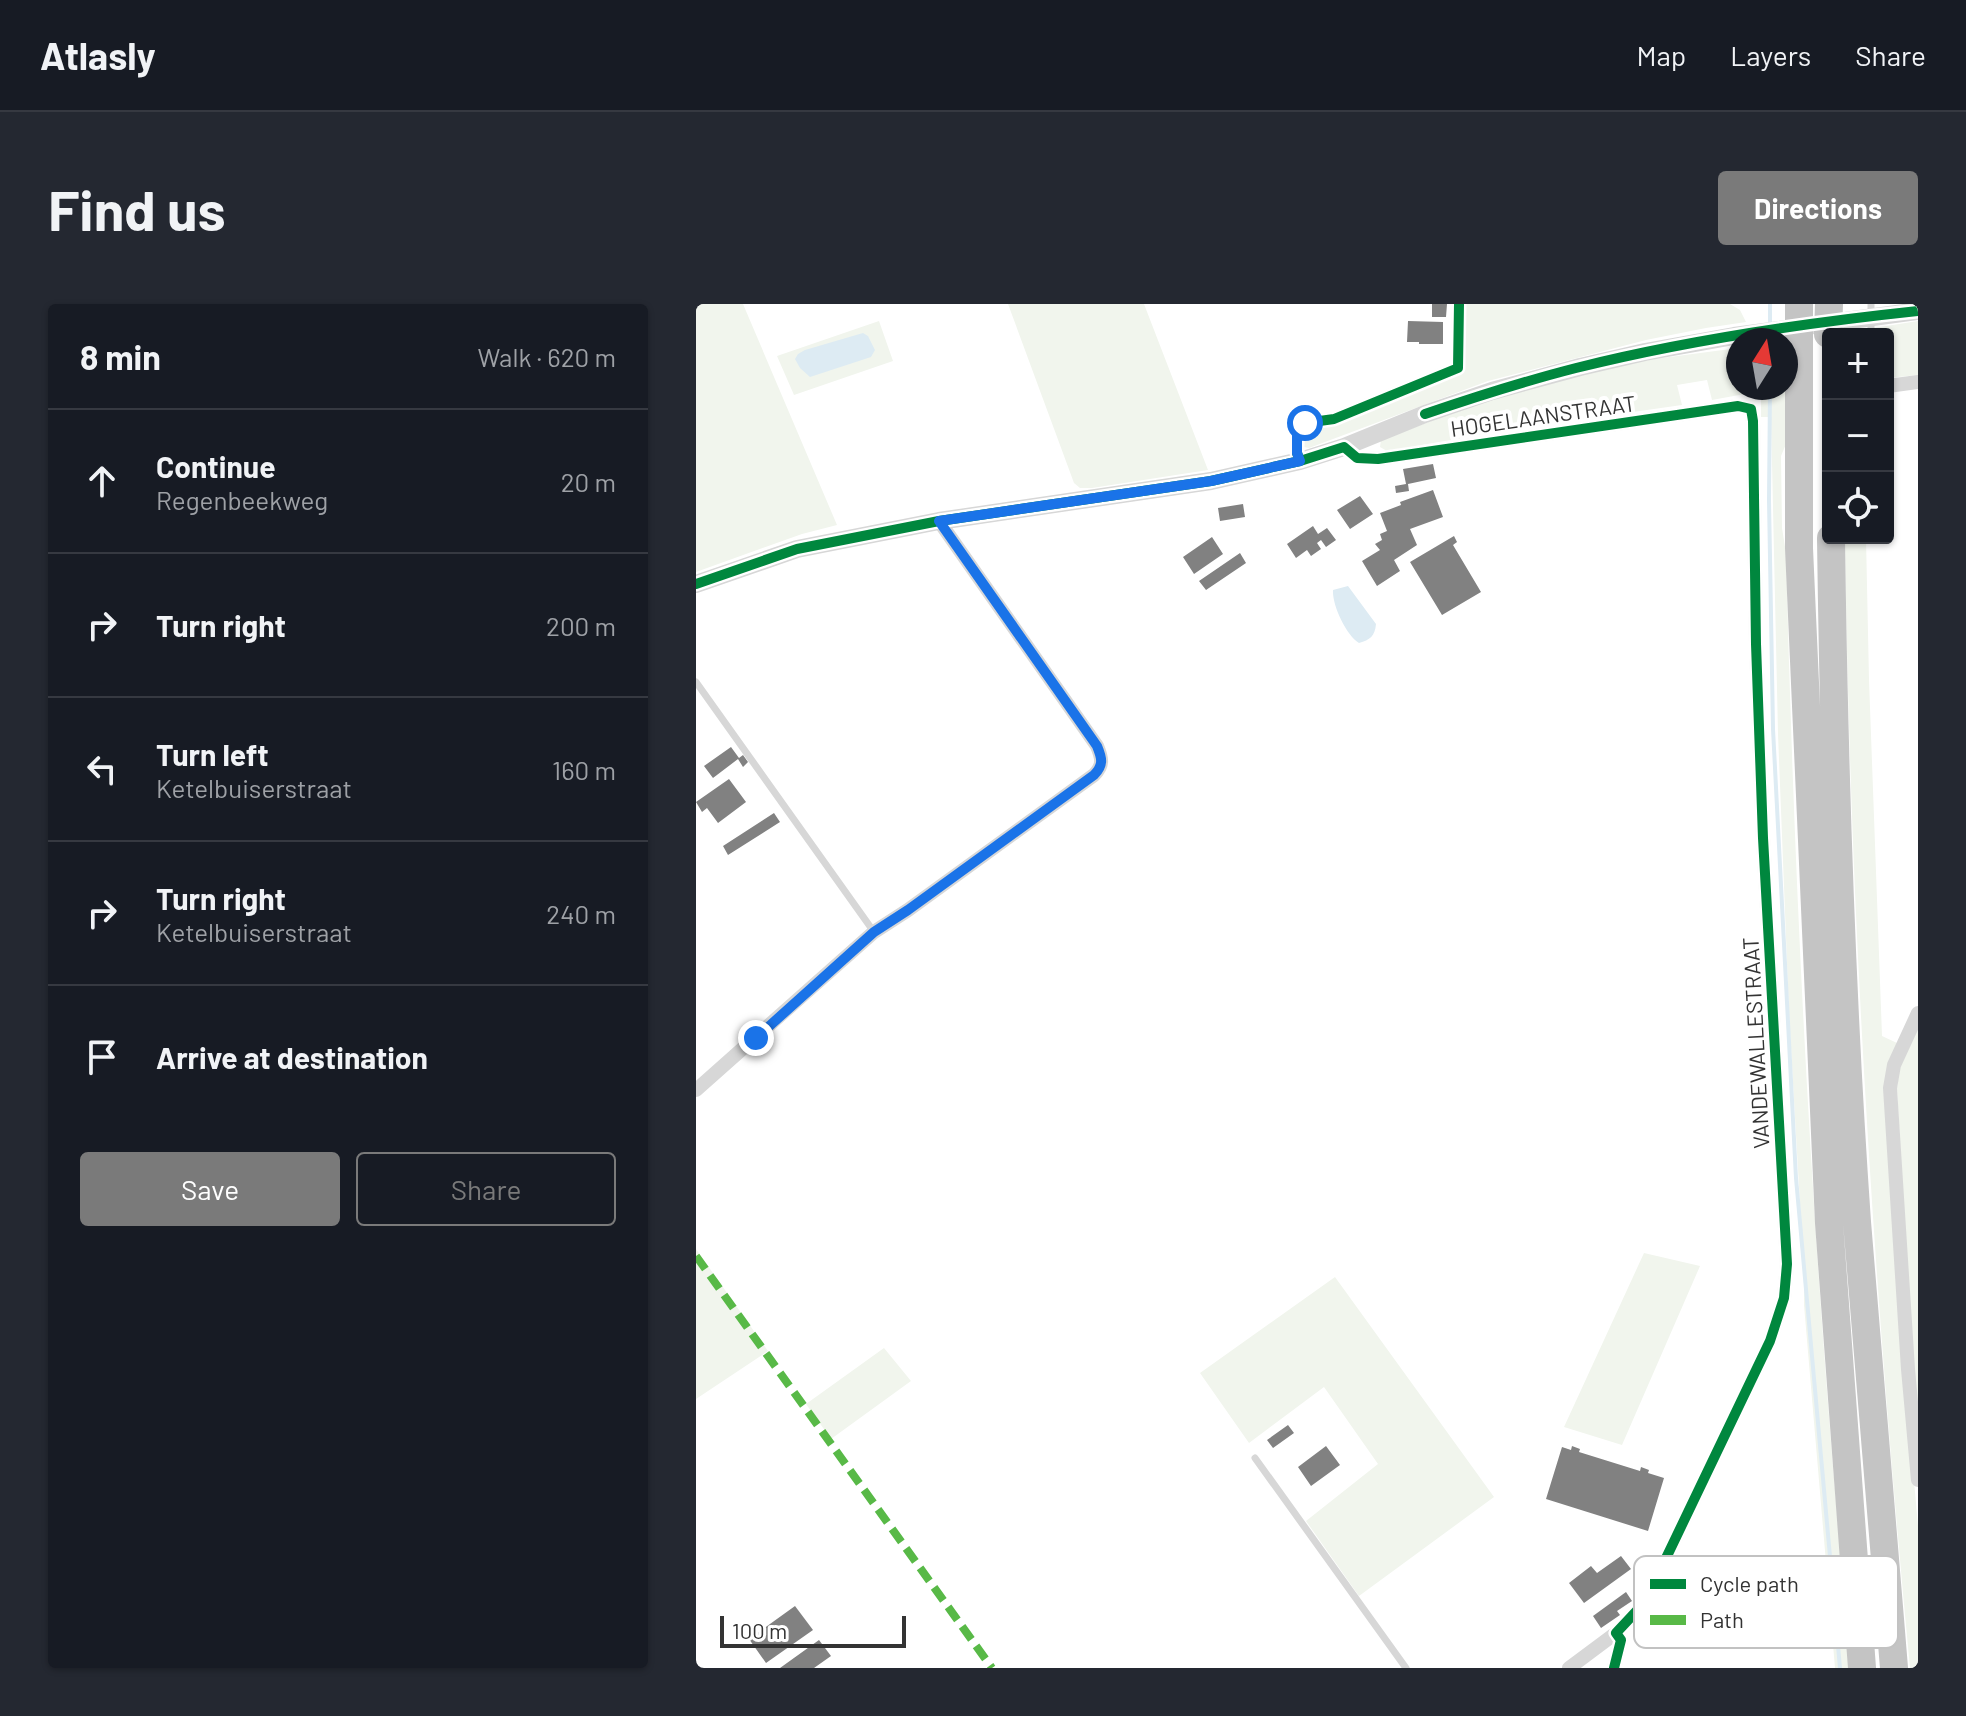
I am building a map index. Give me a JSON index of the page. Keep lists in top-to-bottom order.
{
  "streets": {
    "street": ["HOGELAANSTRAAT", "VANDEWALLESTRAAT"]
  },
  "crossings": [
    ["HOGELAANSTRAAT", "VANDEWALLESTRAAT"]
  ],
  "legend": ["Cycle path", "Path"],
  "scale_bar": "100 m",
  "north": "top",
  "page": {
    "header": "Atlasly",
    "nav": ["Map", "Layers", "Share"],
    "buttons": [
      "Directions",
      ["Save", "Share"]
    ],
    "title": "Find us",
    "heading": ["8 min", "Walk · 620 m"],
    "map_buttons": ["+", "−"],
    "list": [
      ["Continue", "Regenbeekweg", "20 m"],
      ["Turn right", "200 m"],
      ["Turn left", "Ketelbuiserstraat", "160 m"],
      ["Turn right", "Ketelbuiserstraat", "240 m"],
      "Arrive at destination"
    ],
    "scale": "100 m"
  }
}
